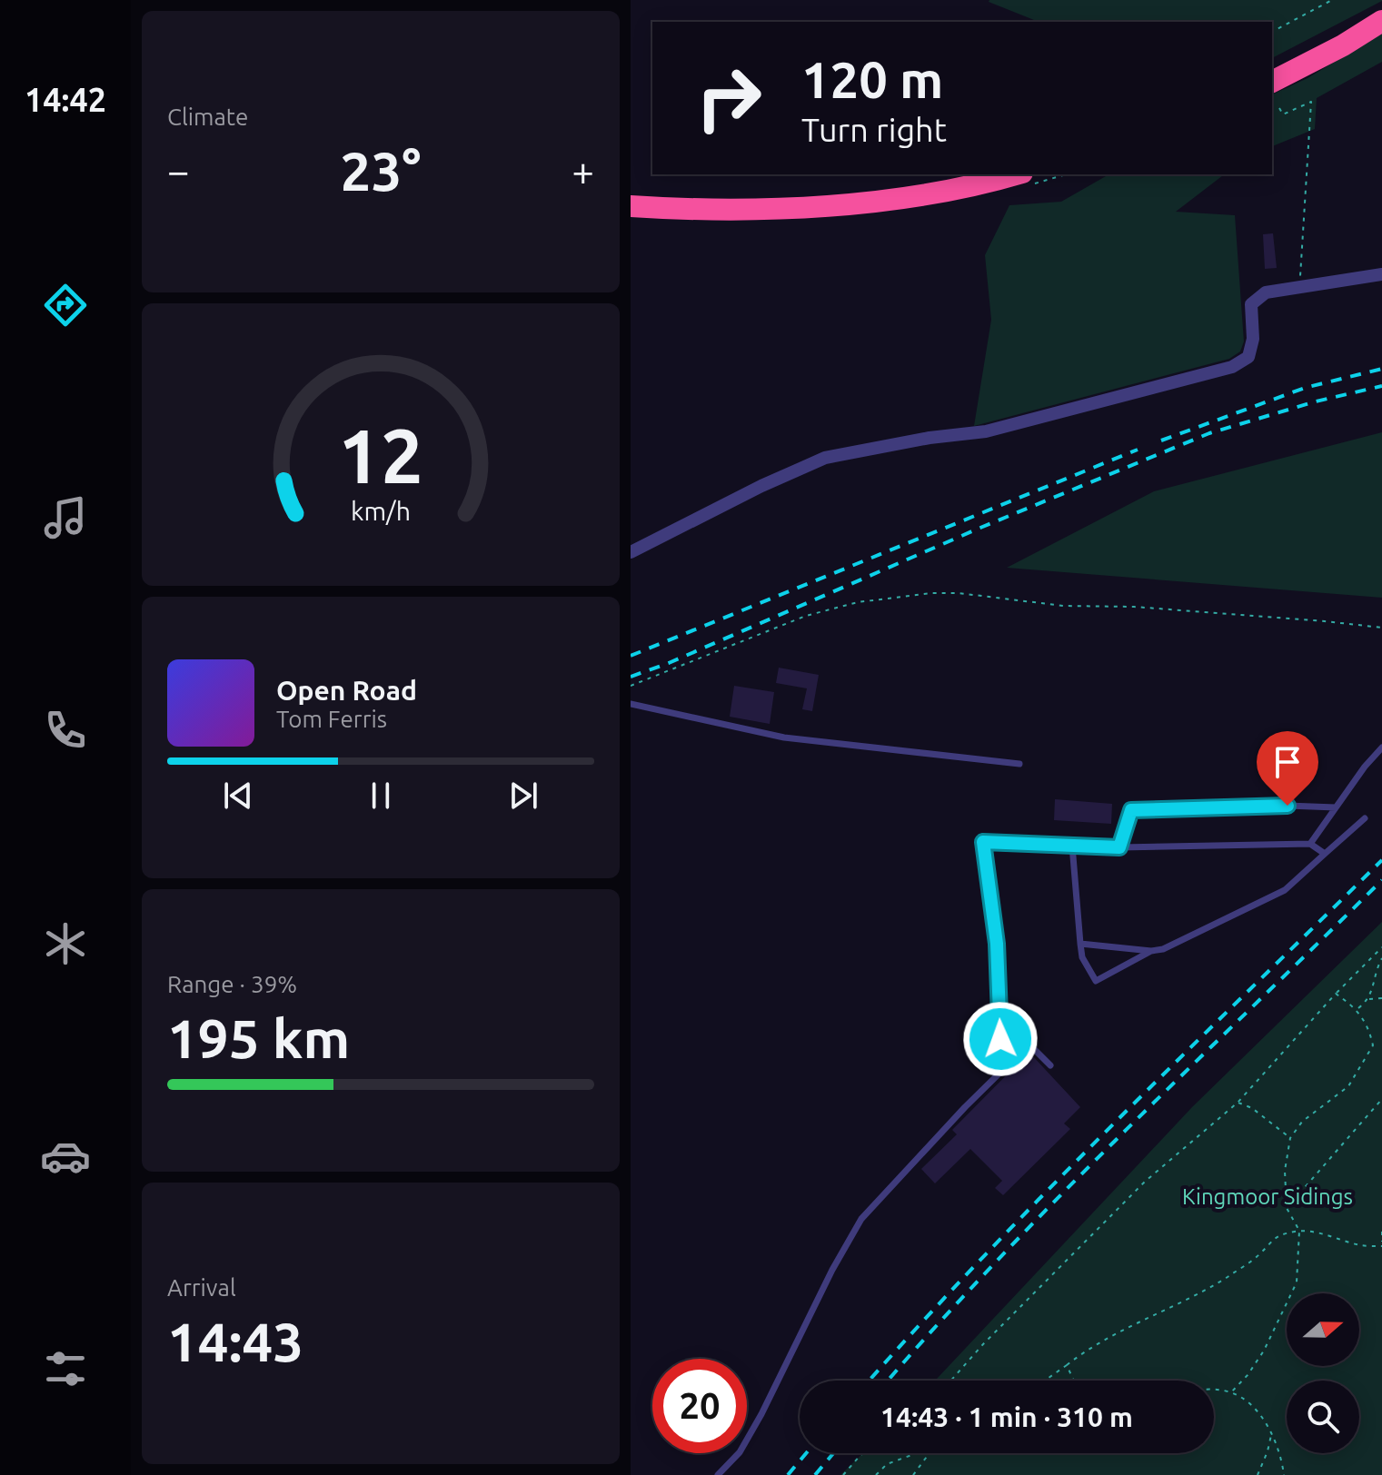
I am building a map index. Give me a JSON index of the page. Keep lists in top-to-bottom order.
{
  "parks": ["Kingmoor Sidings"],
  "north": "right",
  "page": {
    "tabs": "14:42",
    "tile": [
      "Climate",
      ["Range · 39%", "195 km"],
      ["Arrival", "14:43"]
    ],
    "turn": ["120 m", "Turn right"],
    "heat": ["−", "23°", "+"],
    "song": ["Open Road", "Tom Ferris"],
    "limit": "20",
    "trip": "14:43 · 1 min · 310 m",
    "gauge": ["12", "km/h"]
  }
}
